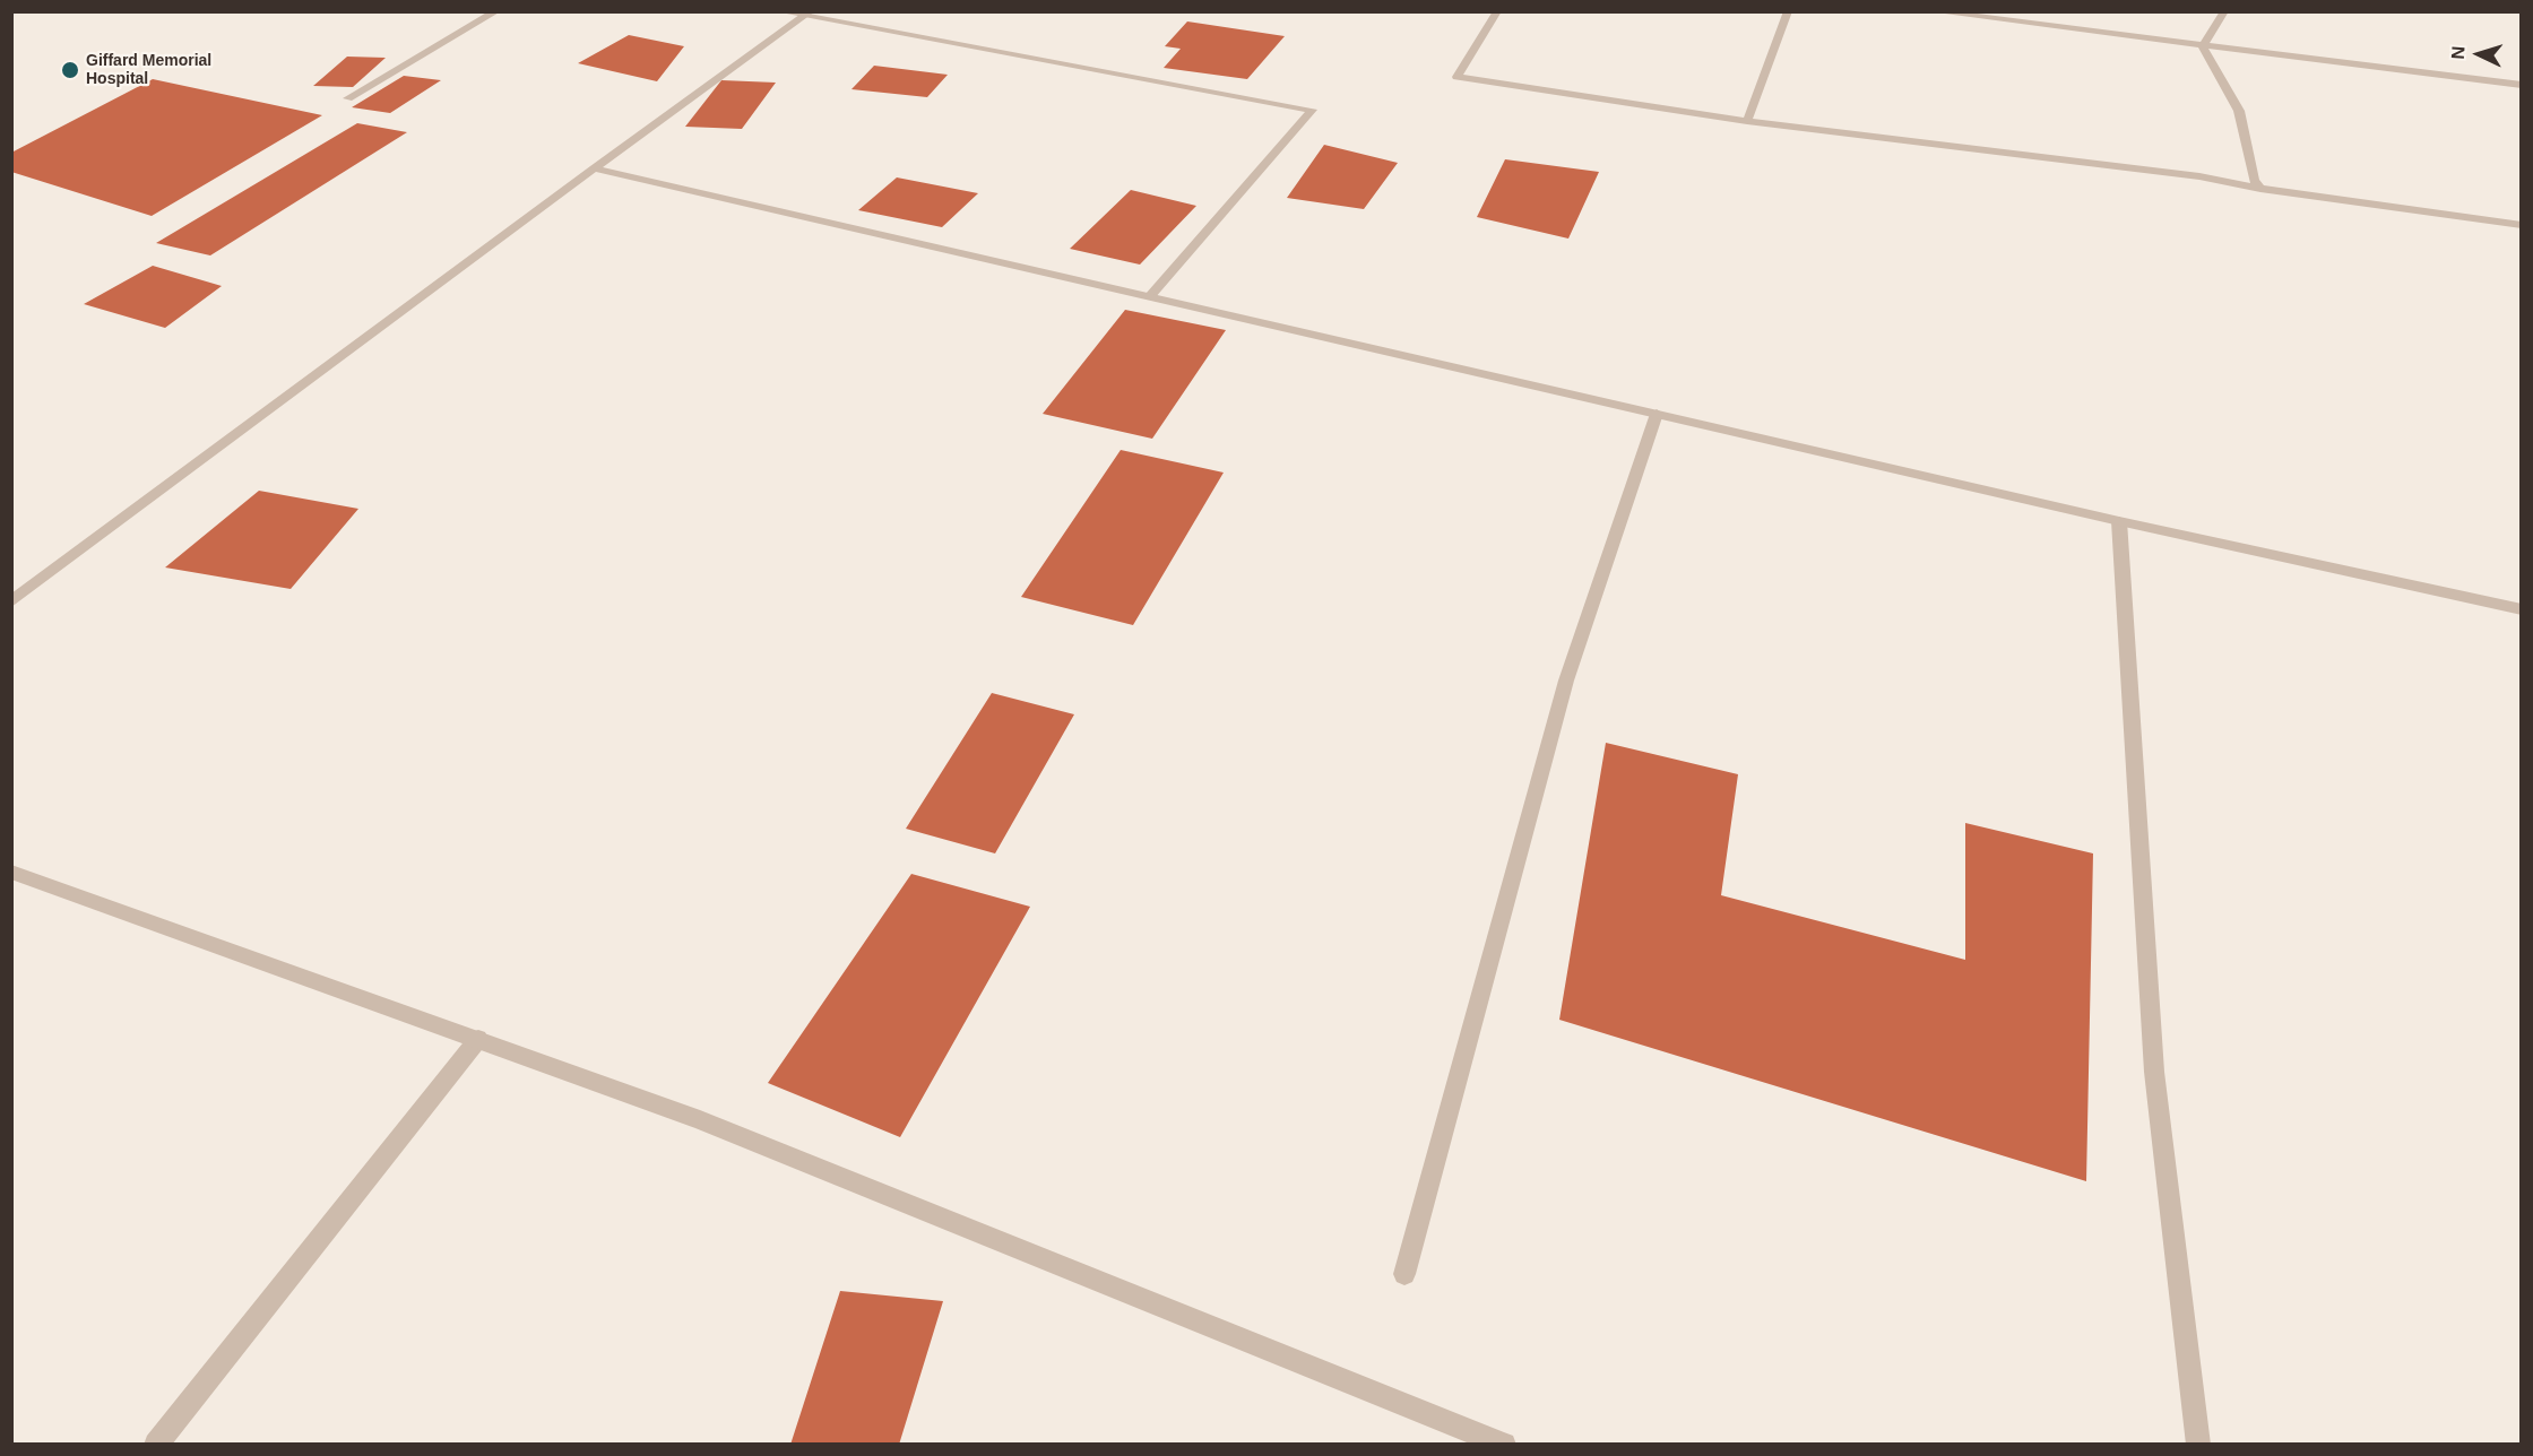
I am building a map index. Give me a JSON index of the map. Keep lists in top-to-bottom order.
{
  "places": ["Giffard Memorial Hospital"],
  "north": "left"
}
